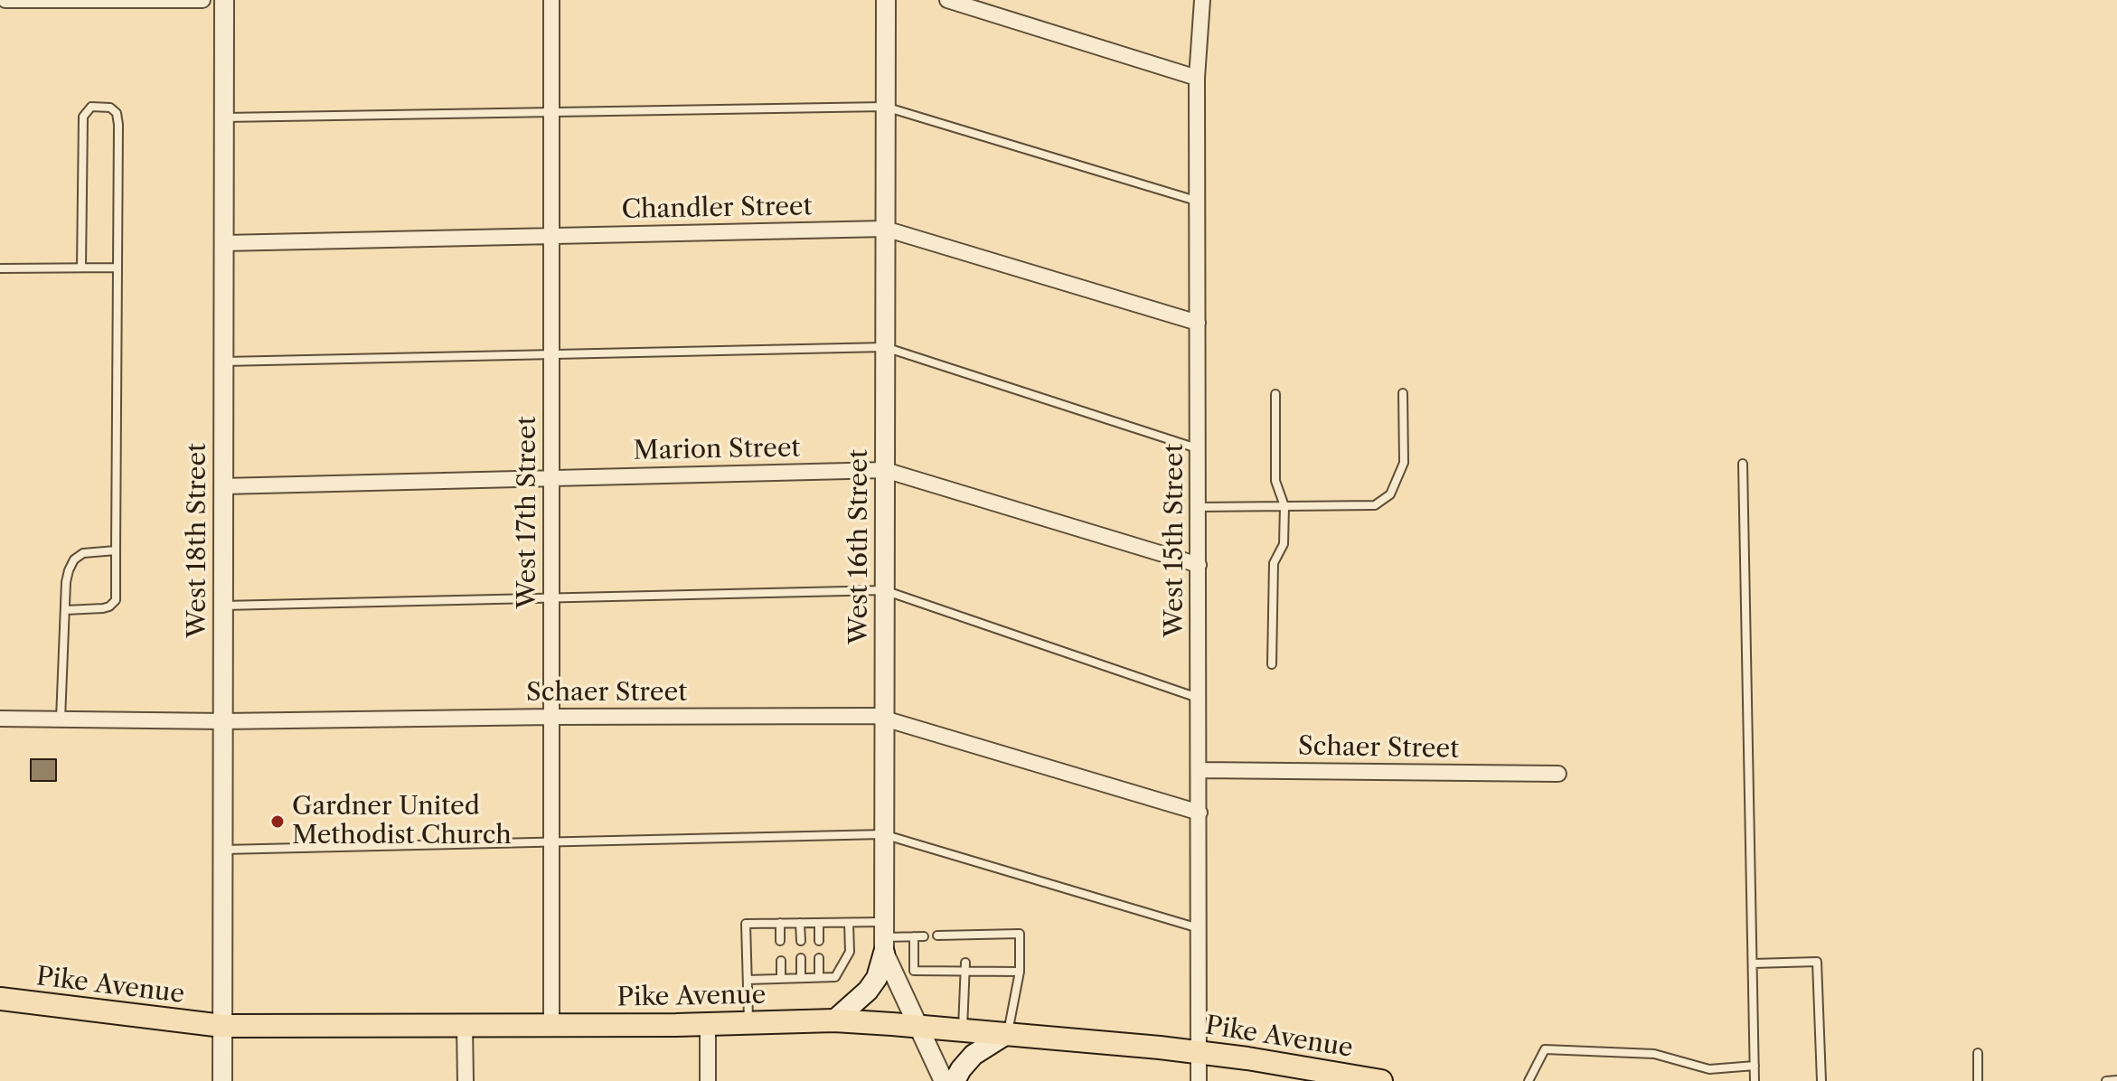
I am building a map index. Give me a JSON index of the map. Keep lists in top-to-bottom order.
{
  "streets": {
    "main road": ["Pike Avenue"],
    "street": [
      "Chandler Street",
      "Marion Street",
      "West 17th Street",
      "West 18th Street",
      "West 15th Street",
      "West 16th Street",
      "Schaer Street"
    ]
  },
  "crossings": [
    ["Chandler Street", "West 17th Street"],
    ["Chandler Street", "West 18th Street"],
    ["Chandler Street", "West 15th Street"],
    ["Chandler Street", "West 16th Street"],
    ["Marion Street", "West 17th Street"],
    ["Marion Street", "West 18th Street"],
    ["Marion Street", "West 15th Street"],
    ["Marion Street", "West 16th Street"],
    ["West 17th Street", "Schaer Street"],
    ["West 17th Street", "Pike Avenue"],
    ["West 18th Street", "Schaer Street"],
    ["West 18th Street", "Pike Avenue"],
    ["West 15th Street", "Schaer Street"],
    ["West 15th Street", "Pike Avenue"],
    ["West 16th Street", "Schaer Street"],
    ["West 16th Street", "Pike Avenue"]
  ],
  "places": ["Gardner United Methodist Church"]
}
